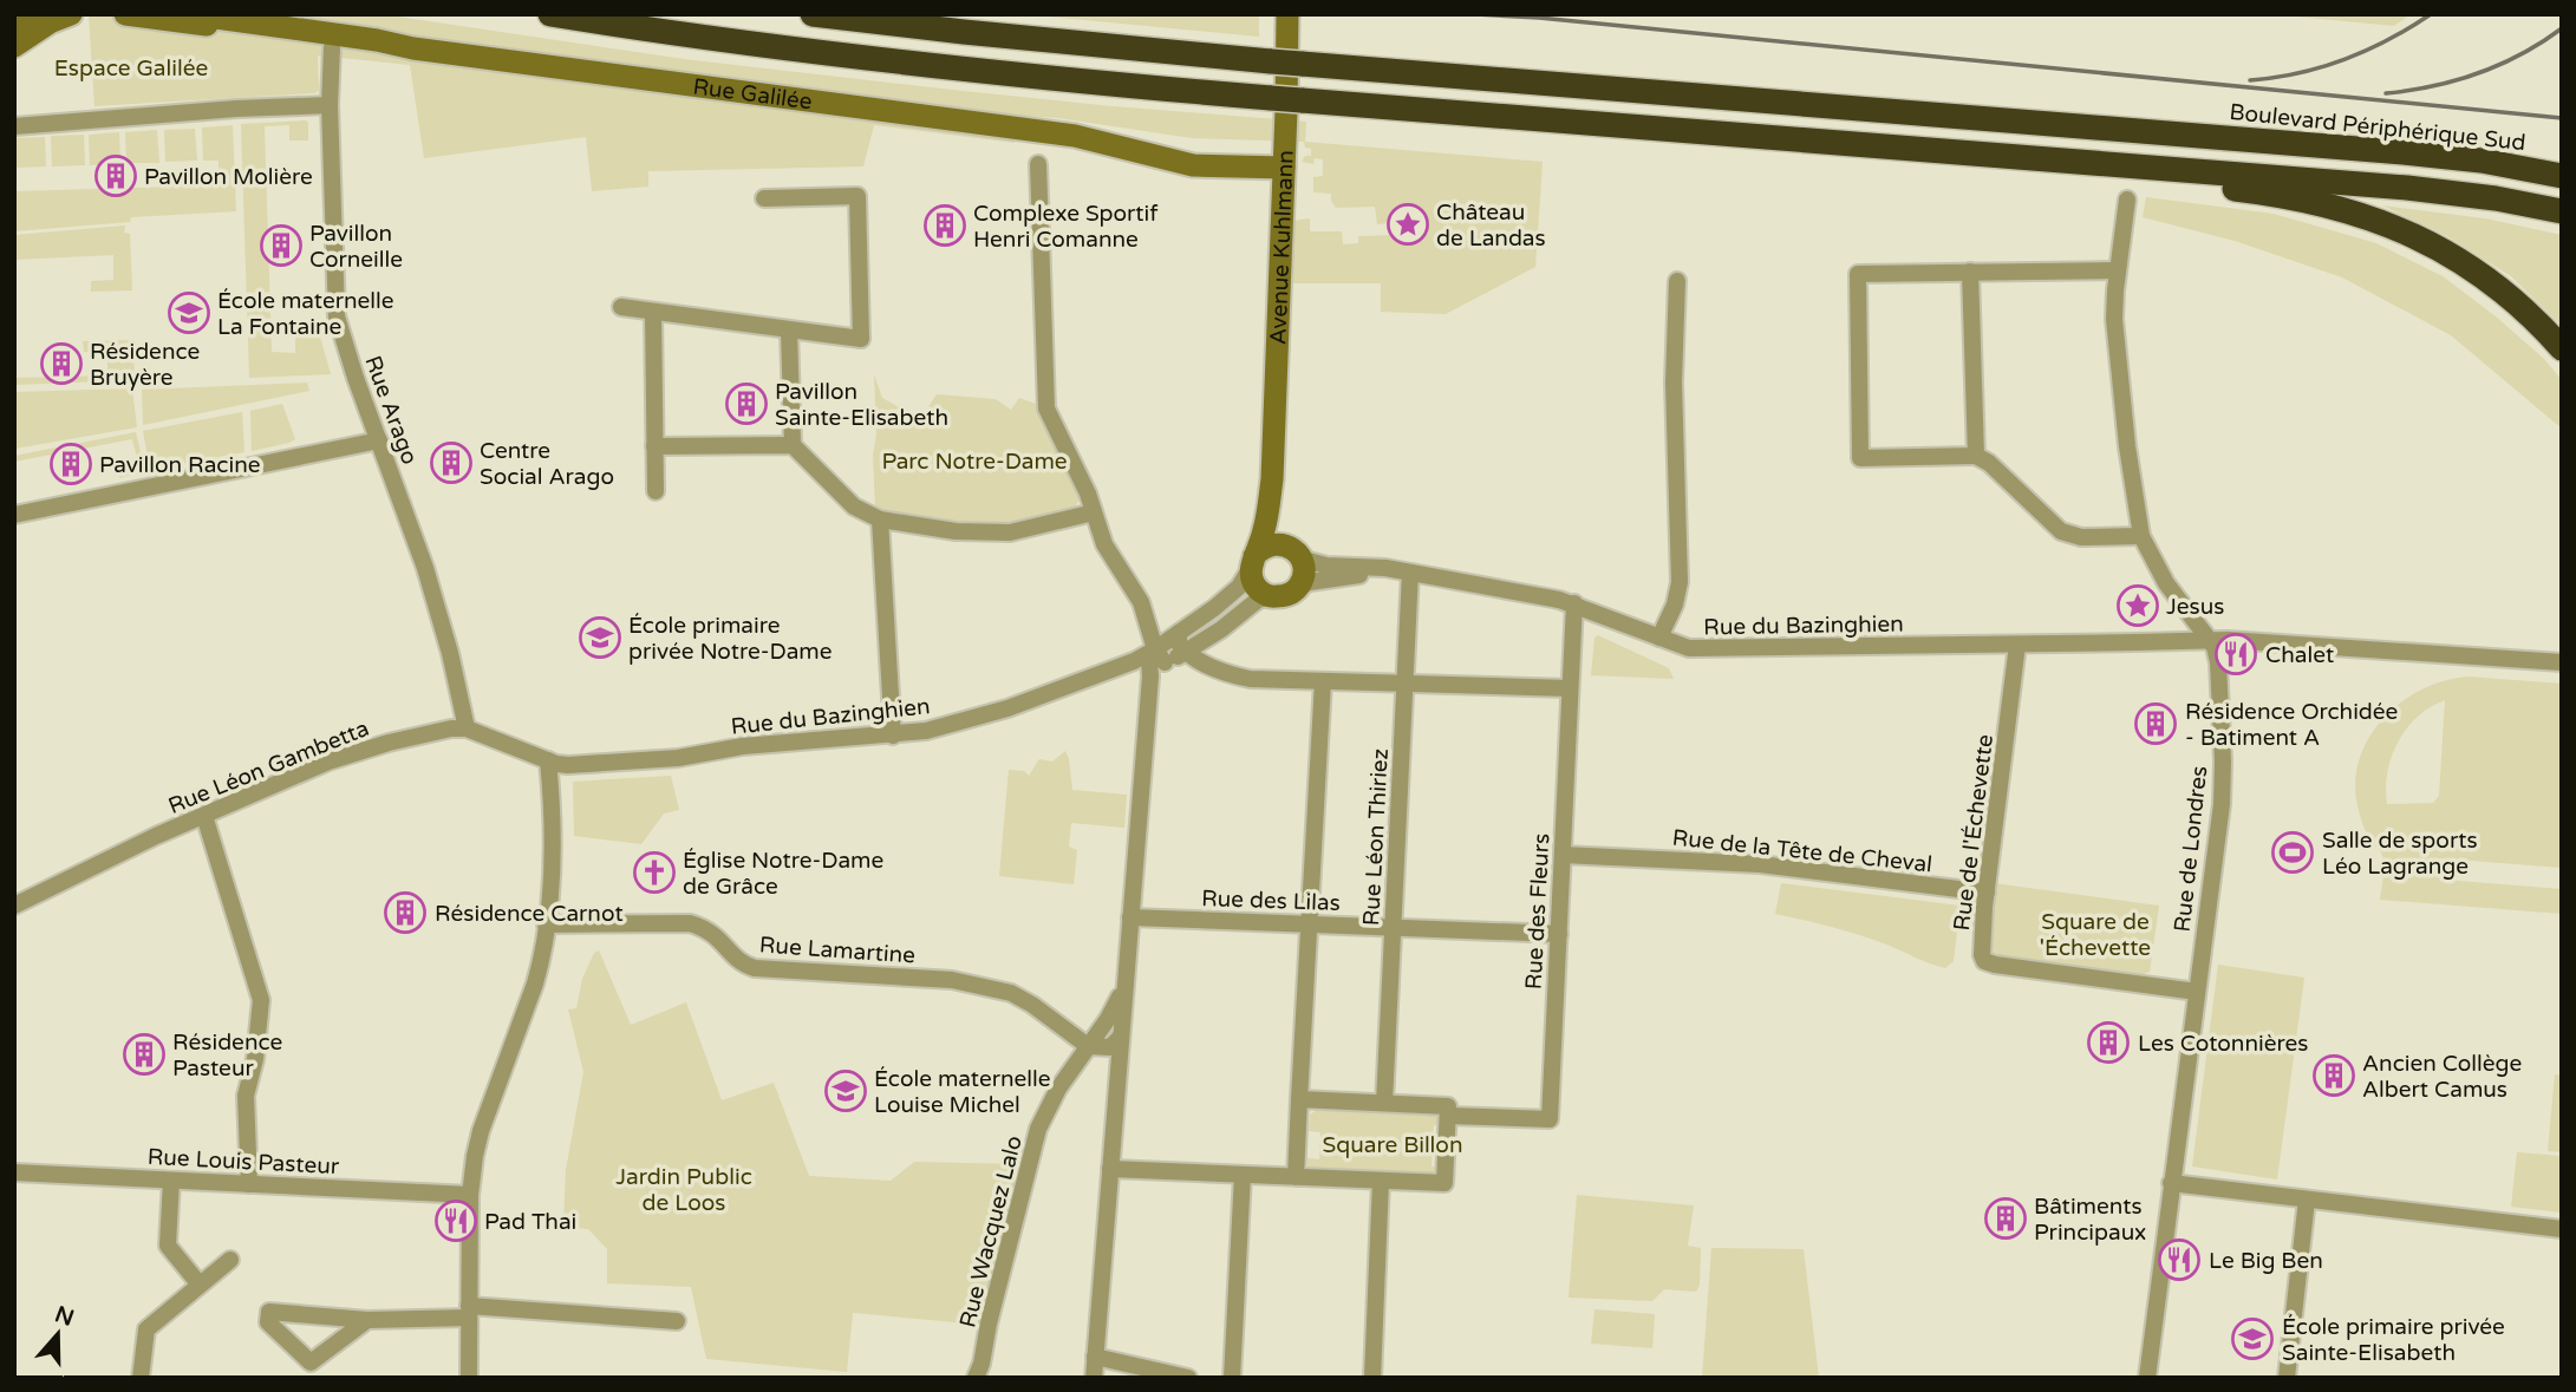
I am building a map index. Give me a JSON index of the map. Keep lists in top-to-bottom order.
{
  "streets": {
    "highway": ["Boulevard Périphérique Sud"],
    "street": [
      "Rue Galilée",
      "Avenue Kuhlmann",
      "Rue Arago",
      "Rue du Bazinghien",
      "Rue Léon Gambetta",
      "Rue de l'Échevette",
      "Rue Léon Thiriez",
      "Rue de Londres",
      "Rue de la Tête de Cheval",
      "Rue des Lilas",
      "Rue des Fleurs",
      "Rue Lamartine",
      "Rue Louis Pasteur",
      "Rue Wacquez Lalo"
    ]
  },
  "crossings": [
    ["Rue Galilée", "Avenue Kuhlmann"],
    ["Rue Galilée", "Rue Arago"],
    ["Avenue Kuhlmann", "Rue du Bazinghien"],
    ["Rue Arago", "Rue Léon Gambetta"],
    ["Rue du Bazinghien", "Rue Léon Gambetta"],
    ["Rue du Bazinghien", "Rue de l'Échevette"],
    ["Rue du Bazinghien", "Rue Léon Thiriez"],
    ["Rue du Bazinghien", "Rue de Londres"],
    ["Rue du Bazinghien", "Rue des Fleurs"],
    ["Rue de l'Échevette", "Rue de Londres"],
    ["Rue de l'Échevette", "Rue de la Tête de Cheval"],
    ["Rue Léon Thiriez", "Rue des Lilas"],
    ["Rue de la Tête de Cheval", "Rue des Fleurs"],
    ["Rue des Lilas", "Rue des Fleurs"],
    ["Rue Lamartine", "Rue Wacquez Lalo"]
  ],
  "parks": [
    "Espace Galilée",
    "Parc Notre-Dame",
    "Square de 'Échevette",
    "Square Billon",
    "Jardin Public de Loos"
  ],
  "places": {
    "building": [
      "Pavillon Molière",
      "Complexe Sportif Henri Comanne",
      "Pavillon Corneille",
      "Résidence Bruyère",
      "Pavillon Sainte-Elisabeth",
      "Centre Social Arago",
      "Pavillon Racine",
      "Résidence Orchidée - Batiment A",
      "Résidence Carnot",
      "Les Cotonnières",
      "Résidence Pasteur",
      "Ancien Collège Albert Camus",
      "Bâtiments Principaux"
    ],
    "place": ["Château de Landas", "Jesus"],
    "school or university": [
      "École maternelle La Fontaine",
      "École primaire privée Notre-Dame",
      "École maternelle Louise Michel",
      "École primaire privée Sainte-Elisabeth"
    ],
    "restaurant": ["Chalet", "Pad Thai", "Le Big Ben"],
    "sports": ["Salle de sports Léo Lagrange"],
    "church": ["Église Notre-Dame de Grâce"]
  },
  "north": "top"
}
